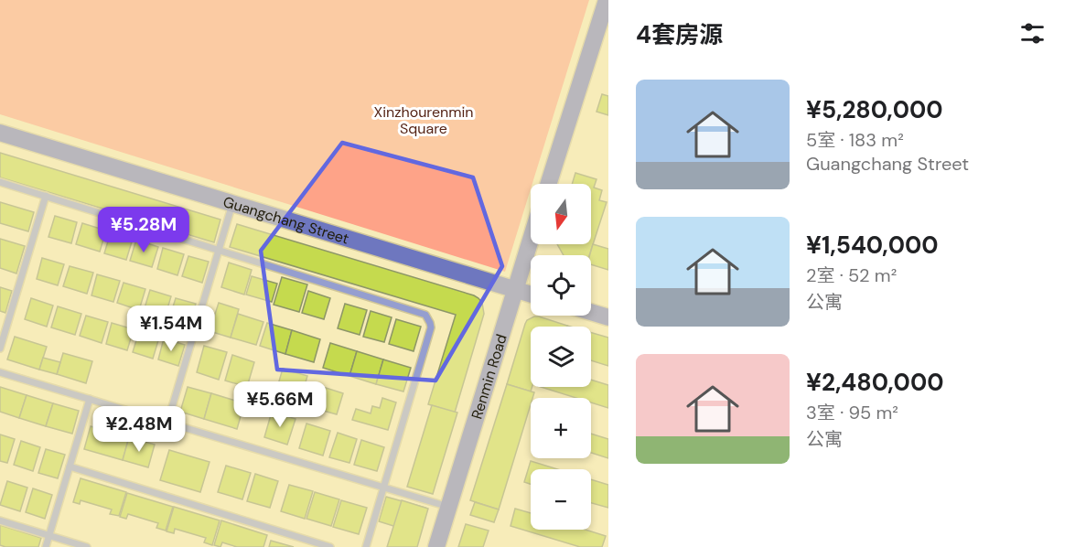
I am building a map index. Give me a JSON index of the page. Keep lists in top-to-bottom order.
{
  "streets": {
    "street": ["Guangchang Street", "Renmin Road"]
  },
  "crossings": [
    ["Guangchang Street", "Renmin Road"]
  ],
  "parks": ["Xinzhourenmin Square"],
  "north": "bottom",
  "page": {
    "heading": "4套房源",
    "list": [
      {
        "name": "¥5,280,000",
        "note": "5室 · 183 m² · Guangchang Street"
      },
      {
        "name": "¥1,540,000",
        "note": "2室 · 52 m² · 公寓"
      },
      {
        "name": "¥2,480,000",
        "note": "3室 · 95 m² · 公寓"
      }
    ],
    "map_buttons": ["+", "−"],
    "price": [
      "¥5.28M",
      "¥1.54M",
      "¥5.66M",
      "¥2.48M"
    ]
  }
}
